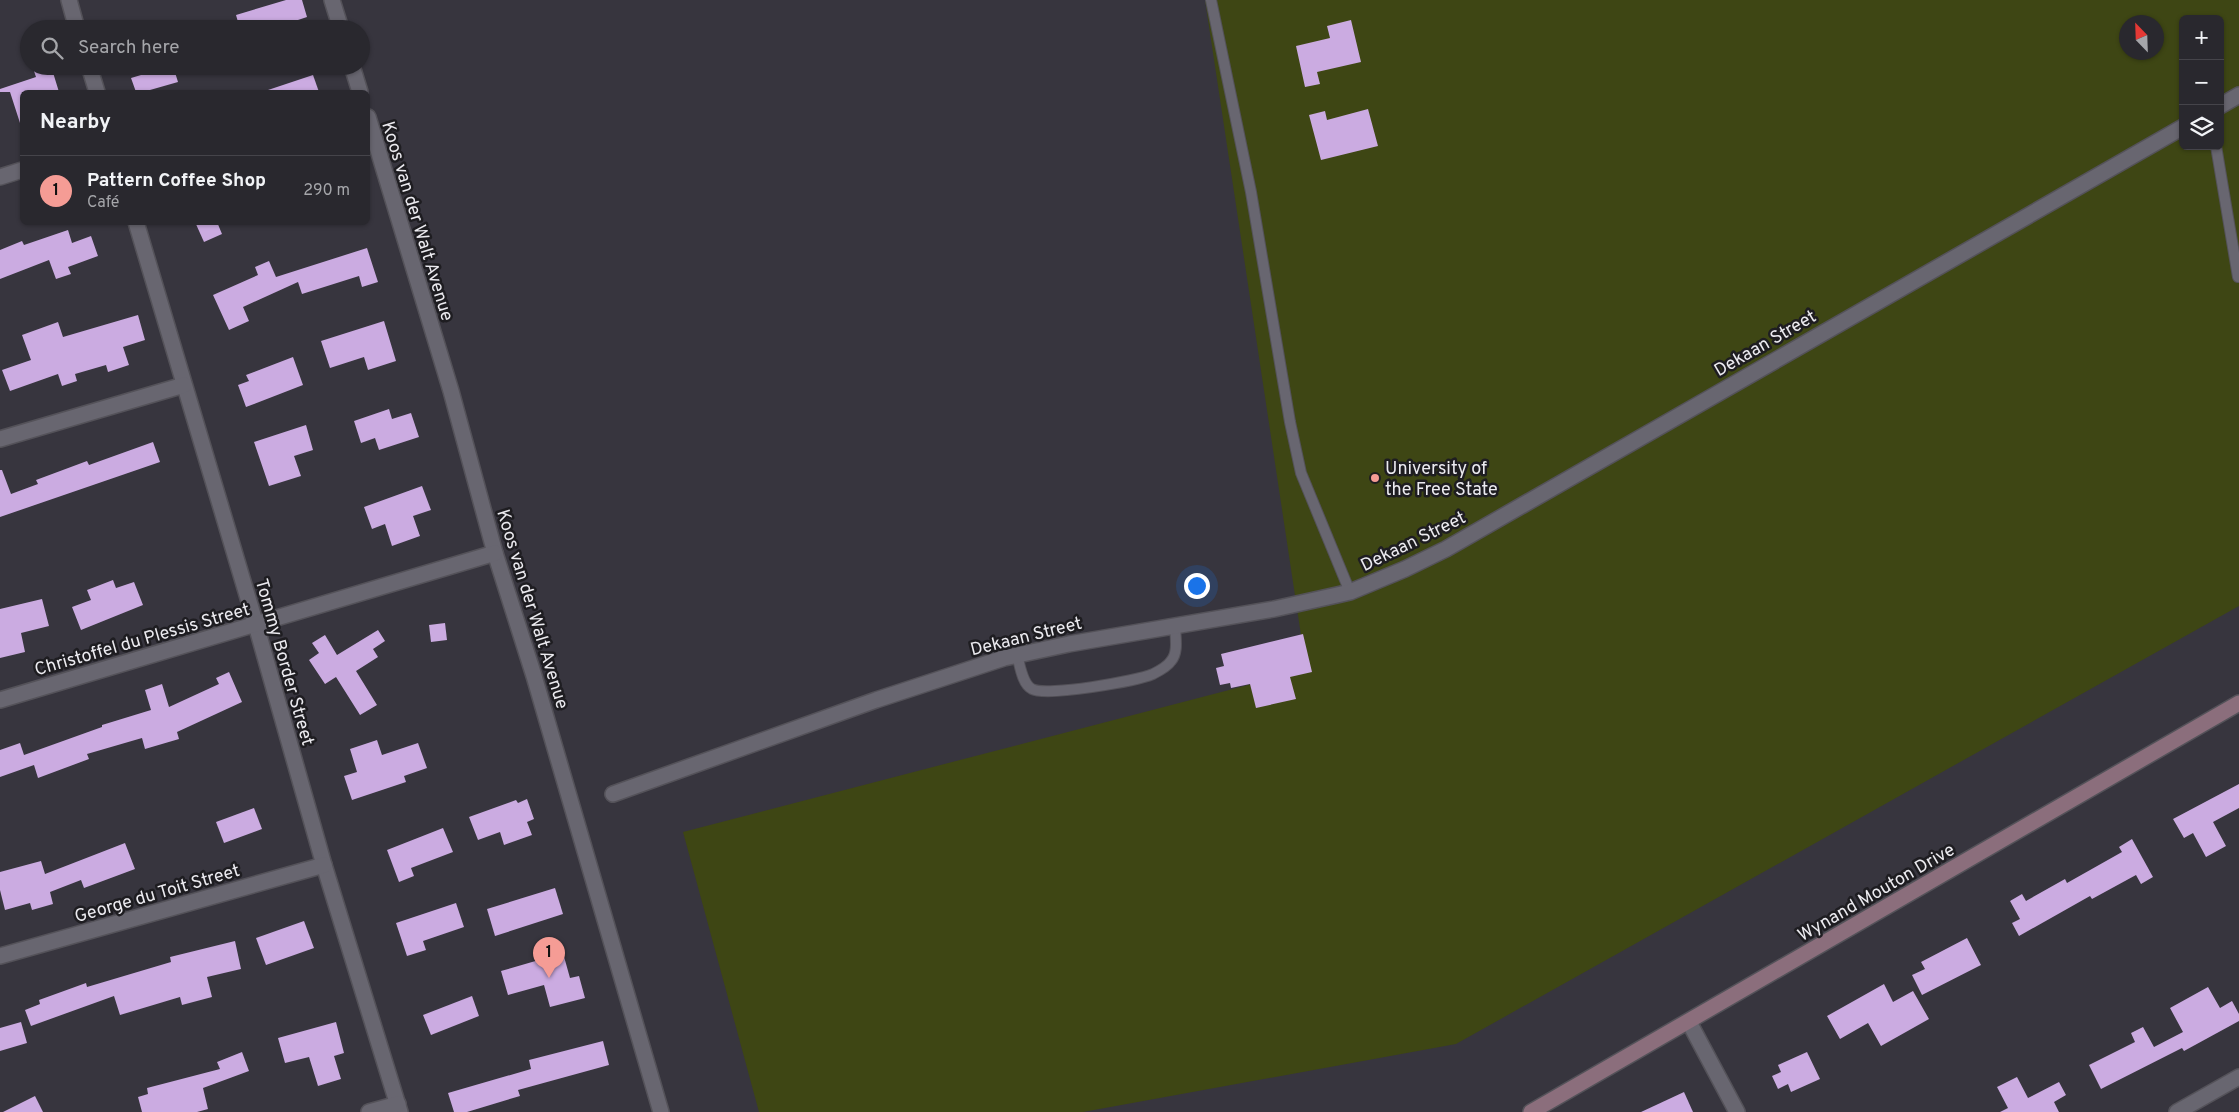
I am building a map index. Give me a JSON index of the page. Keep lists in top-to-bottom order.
{
  "streets": {
    "street": [
      "Koos van der Walt Avenue",
      "Dekaan Street",
      "Christoffel du Plessis Street",
      "Tommy Border Street",
      "Wynand Mouton Drive",
      "George du Toit Street"
    ]
  },
  "crossings": [
    ["Koos van der Walt Avenue", "Christoffel du Plessis Street"],
    ["Christoffel du Plessis Street", "Tommy Border Street"],
    ["Tommy Border Street", "George du Toit Street"]
  ],
  "places": ["University of the Free State"],
  "north": "top left",
  "page": {
    "map_buttons": ["+", "−"],
    "search": "Search here",
    "heading": "Nearby",
    "list": [
      {
        "mark": "1",
        "name": "Pattern Coffee Shop",
        "note": "Café",
        "value": "290 m"
      }
    ],
    "pins": "1"
  }
}
